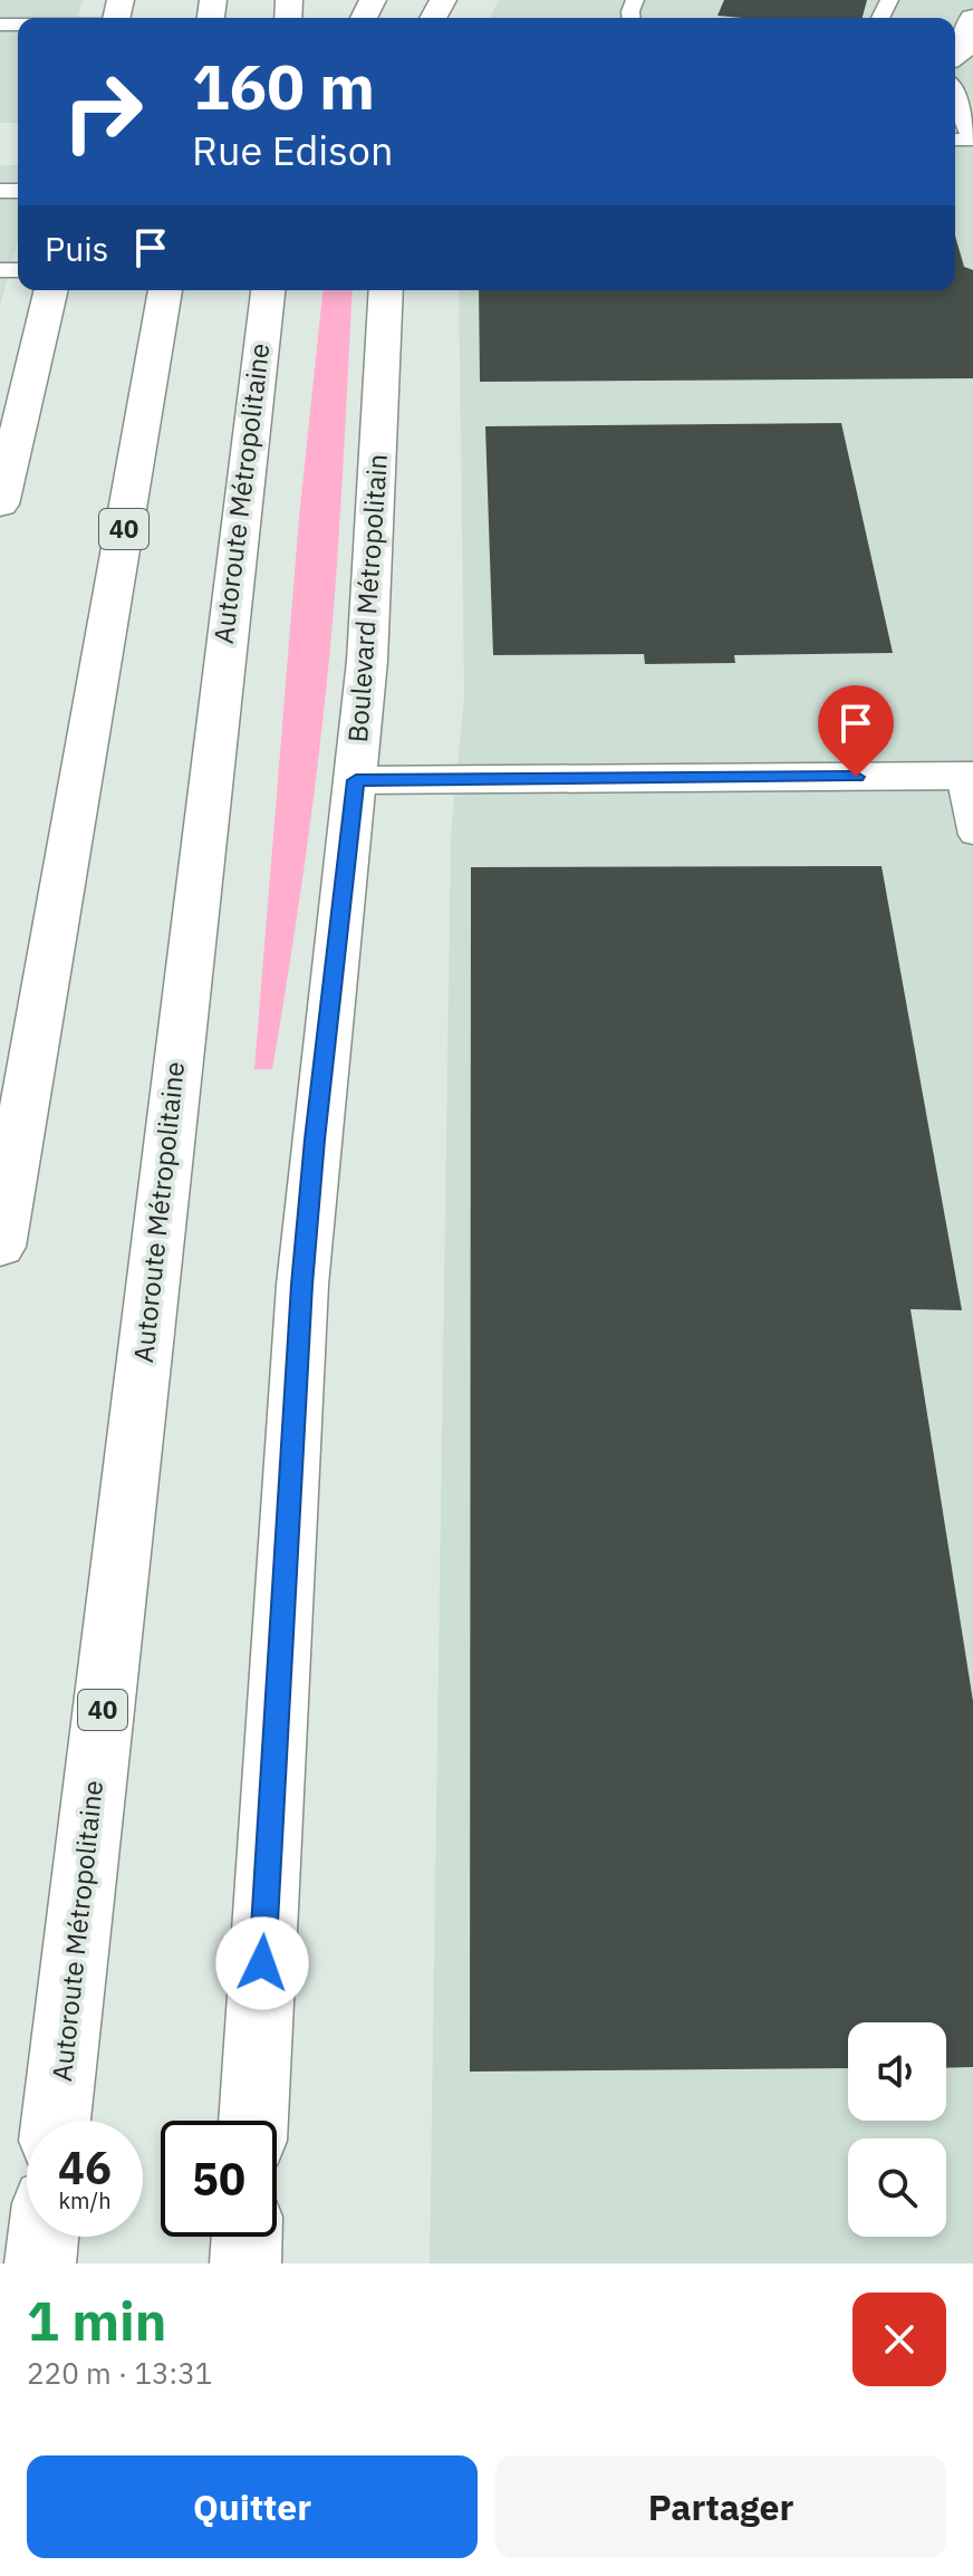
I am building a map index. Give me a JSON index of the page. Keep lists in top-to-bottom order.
{
  "streets": {
    "main road": ["Autoroute Métropolitaine", "40", "Boulevard Métropolitain"]
  },
  "page": {
    "turn": ["160 m", "Rue Edison"],
    "then": "Puis",
    "speed": "46 km/h",
    "limit": "50",
    "heading": ["1 min", "220 m · 13:31"],
    "buttons": ["Quitter", "Partager"]
  }
}
